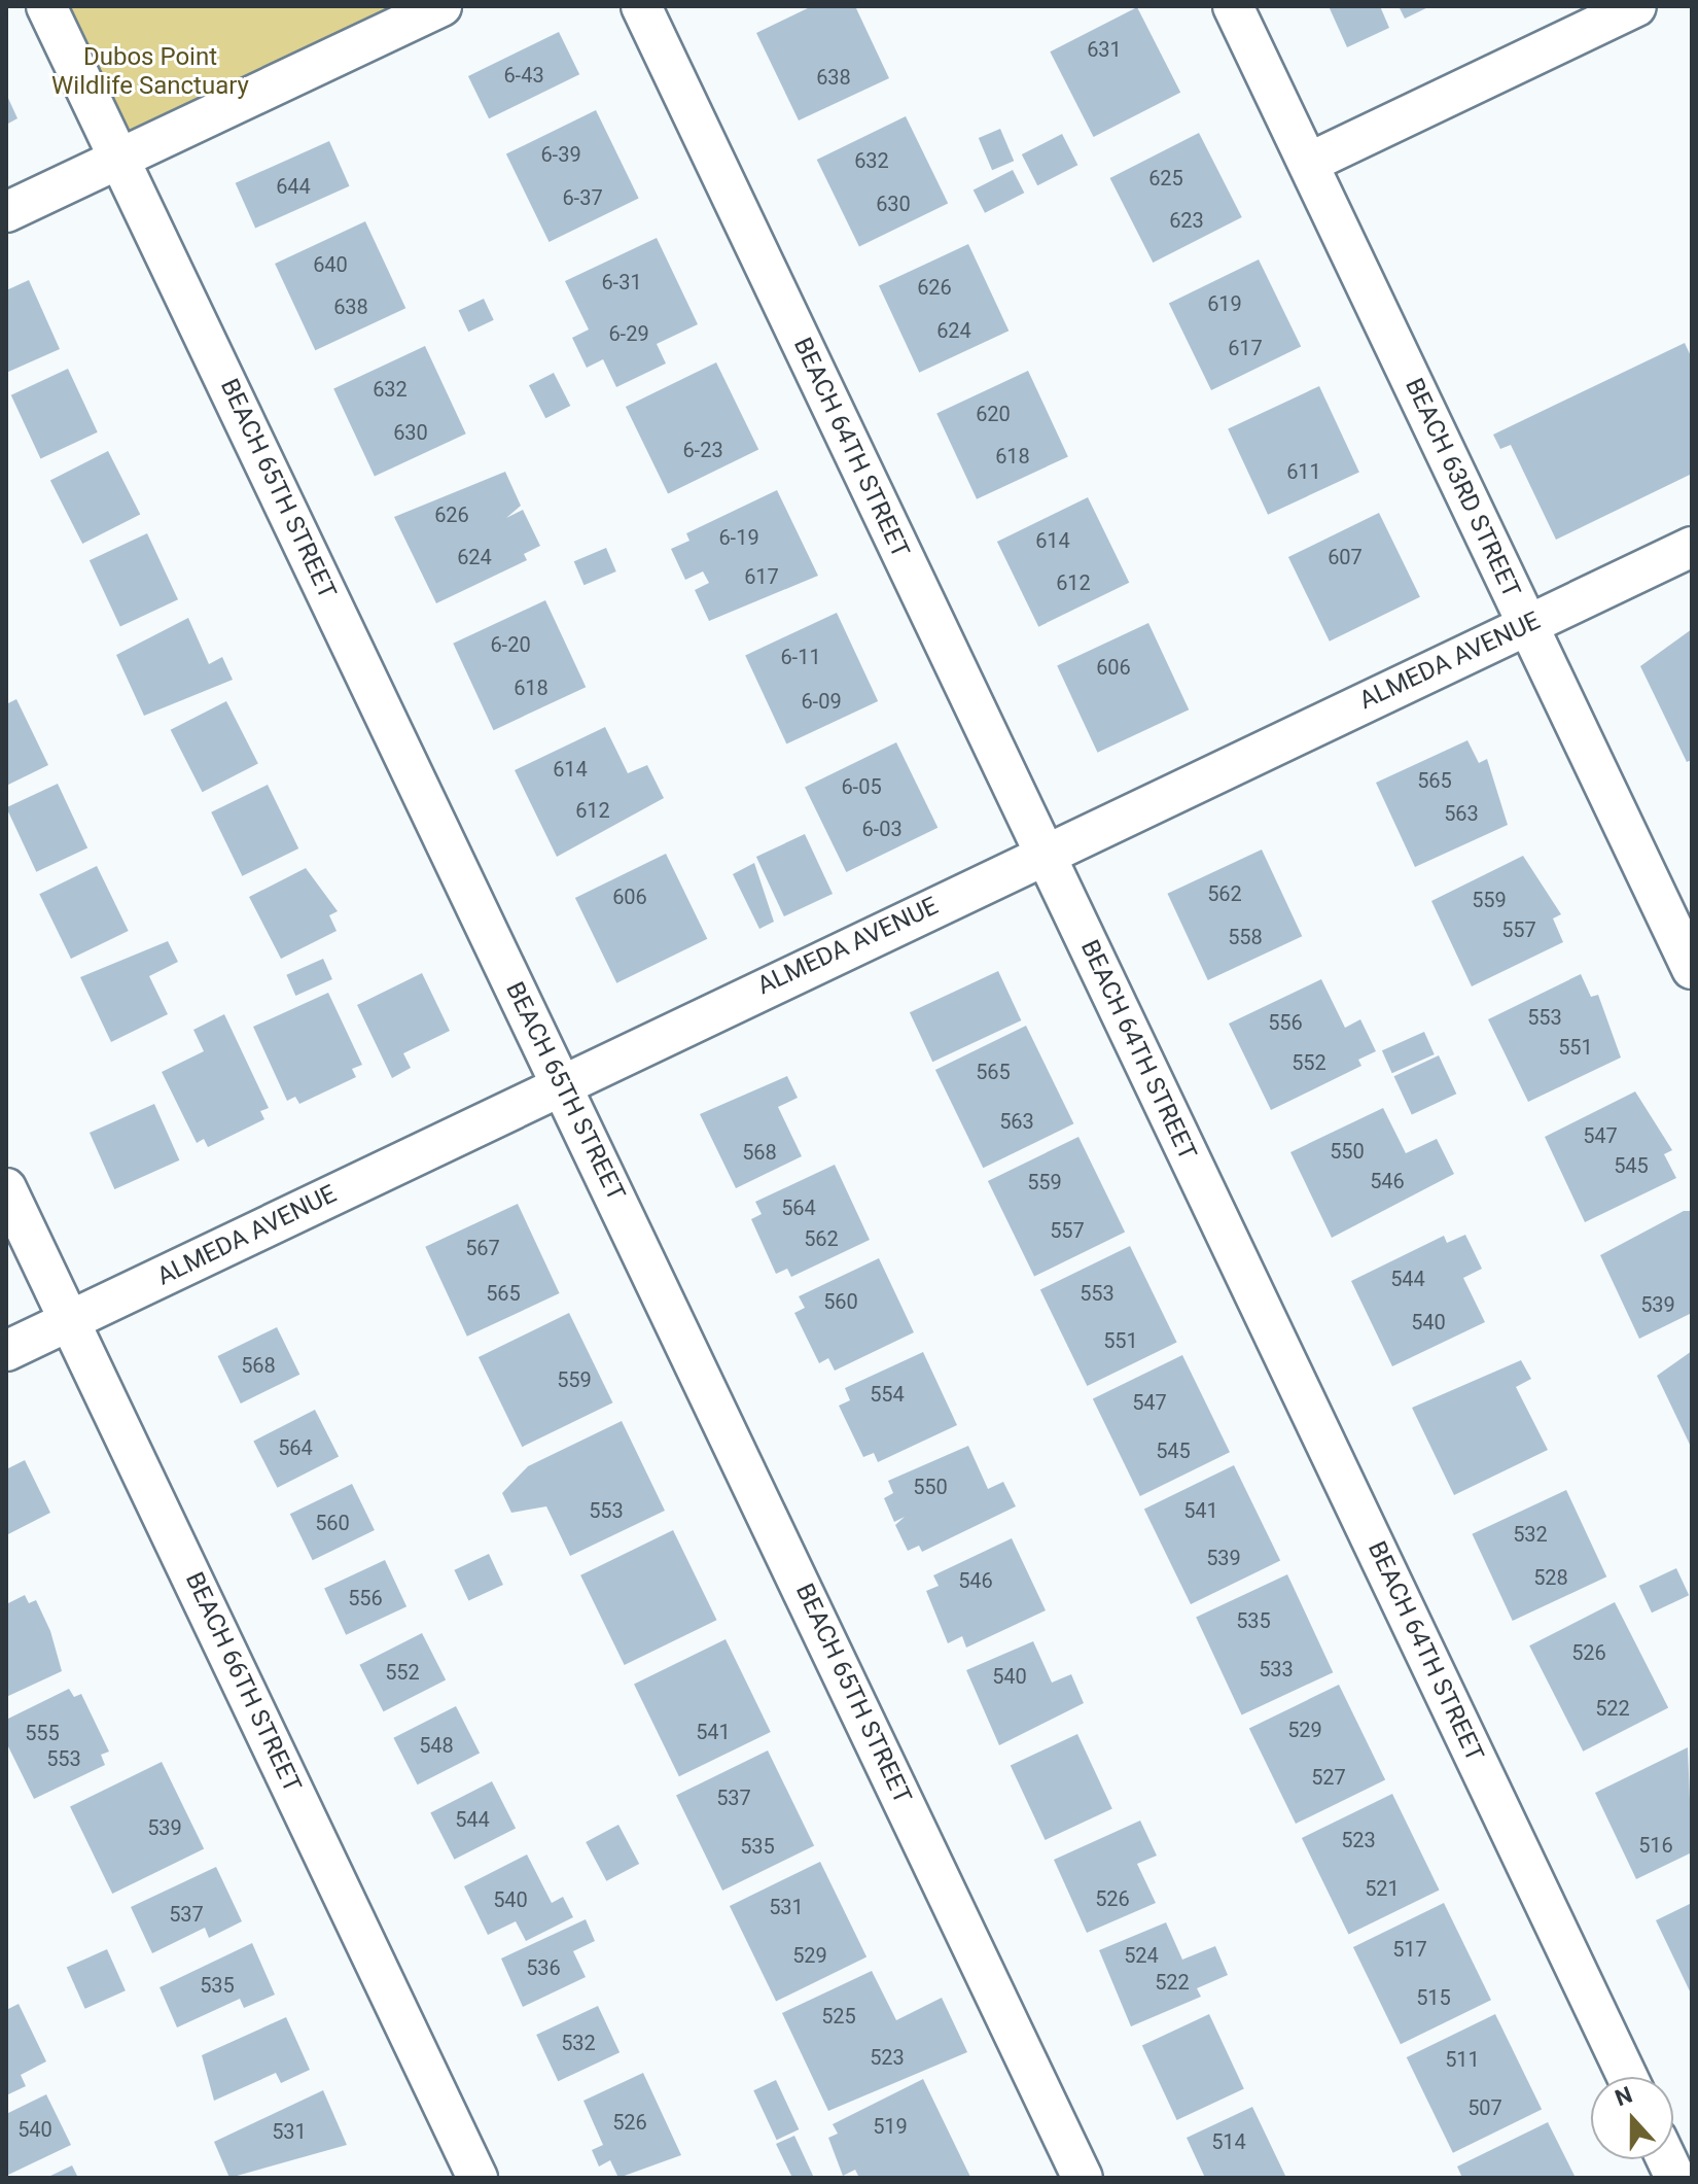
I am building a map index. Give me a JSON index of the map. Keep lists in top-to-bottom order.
{
  "streets": {
    "street": [
      "BEACH 64TH STREET",
      "BEACH 63RD STREET",
      "BEACH 65TH STREET",
      "ALMEDA AVENUE",
      "BEACH 66TH STREET"
    ]
  },
  "crossings": [
    ["BEACH 64TH STREET", "ALMEDA AVENUE"],
    ["BEACH 63RD STREET", "ALMEDA AVENUE"],
    ["BEACH 65TH STREET", "ALMEDA AVENUE"],
    ["ALMEDA AVENUE", "BEACH 66TH STREET"]
  ],
  "parks": ["Dubos Point Wildlife Sanctuary"],
  "house_numbers": [
    "631",
    "6-43",
    "638",
    "6-39",
    "632",
    "625",
    "644",
    "6-37",
    "630",
    "623",
    "640",
    "6-31",
    "626",
    "619",
    "638",
    "624",
    "6-29",
    "617",
    "632",
    "620",
    "630",
    "6-23",
    "618",
    "611",
    "626",
    "6-19",
    "614",
    "624",
    "607",
    "617",
    "612",
    "6-20",
    "6-11",
    "606",
    "618",
    "6-09",
    "614",
    "565",
    "6-05",
    "612",
    "563",
    "6-03",
    "562",
    "606",
    "559",
    "557",
    "558",
    "553",
    "556",
    "551",
    "552",
    "565",
    "563",
    "547",
    "550",
    "568",
    "545",
    "546",
    "559",
    "564",
    "557",
    "562",
    "567",
    "544",
    "565",
    "553",
    "560",
    "539",
    "540",
    "551",
    "568",
    "559",
    "554",
    "547",
    "564",
    "545",
    "550",
    "553",
    "541",
    "560",
    "532",
    "539",
    "528",
    "546",
    "556",
    "535",
    "526",
    "533",
    "552",
    "540",
    "522",
    "529",
    "541",
    "555",
    "548",
    "553",
    "527",
    "537",
    "544",
    "539",
    "523",
    "516",
    "535",
    "521",
    "526",
    "540",
    "531",
    "537",
    "517",
    "529",
    "524",
    "536",
    "522",
    "535",
    "515",
    "525",
    "532",
    "523",
    "511",
    "507",
    "526",
    "519",
    "540",
    "531",
    "514"
  ],
  "north": "top"
}
